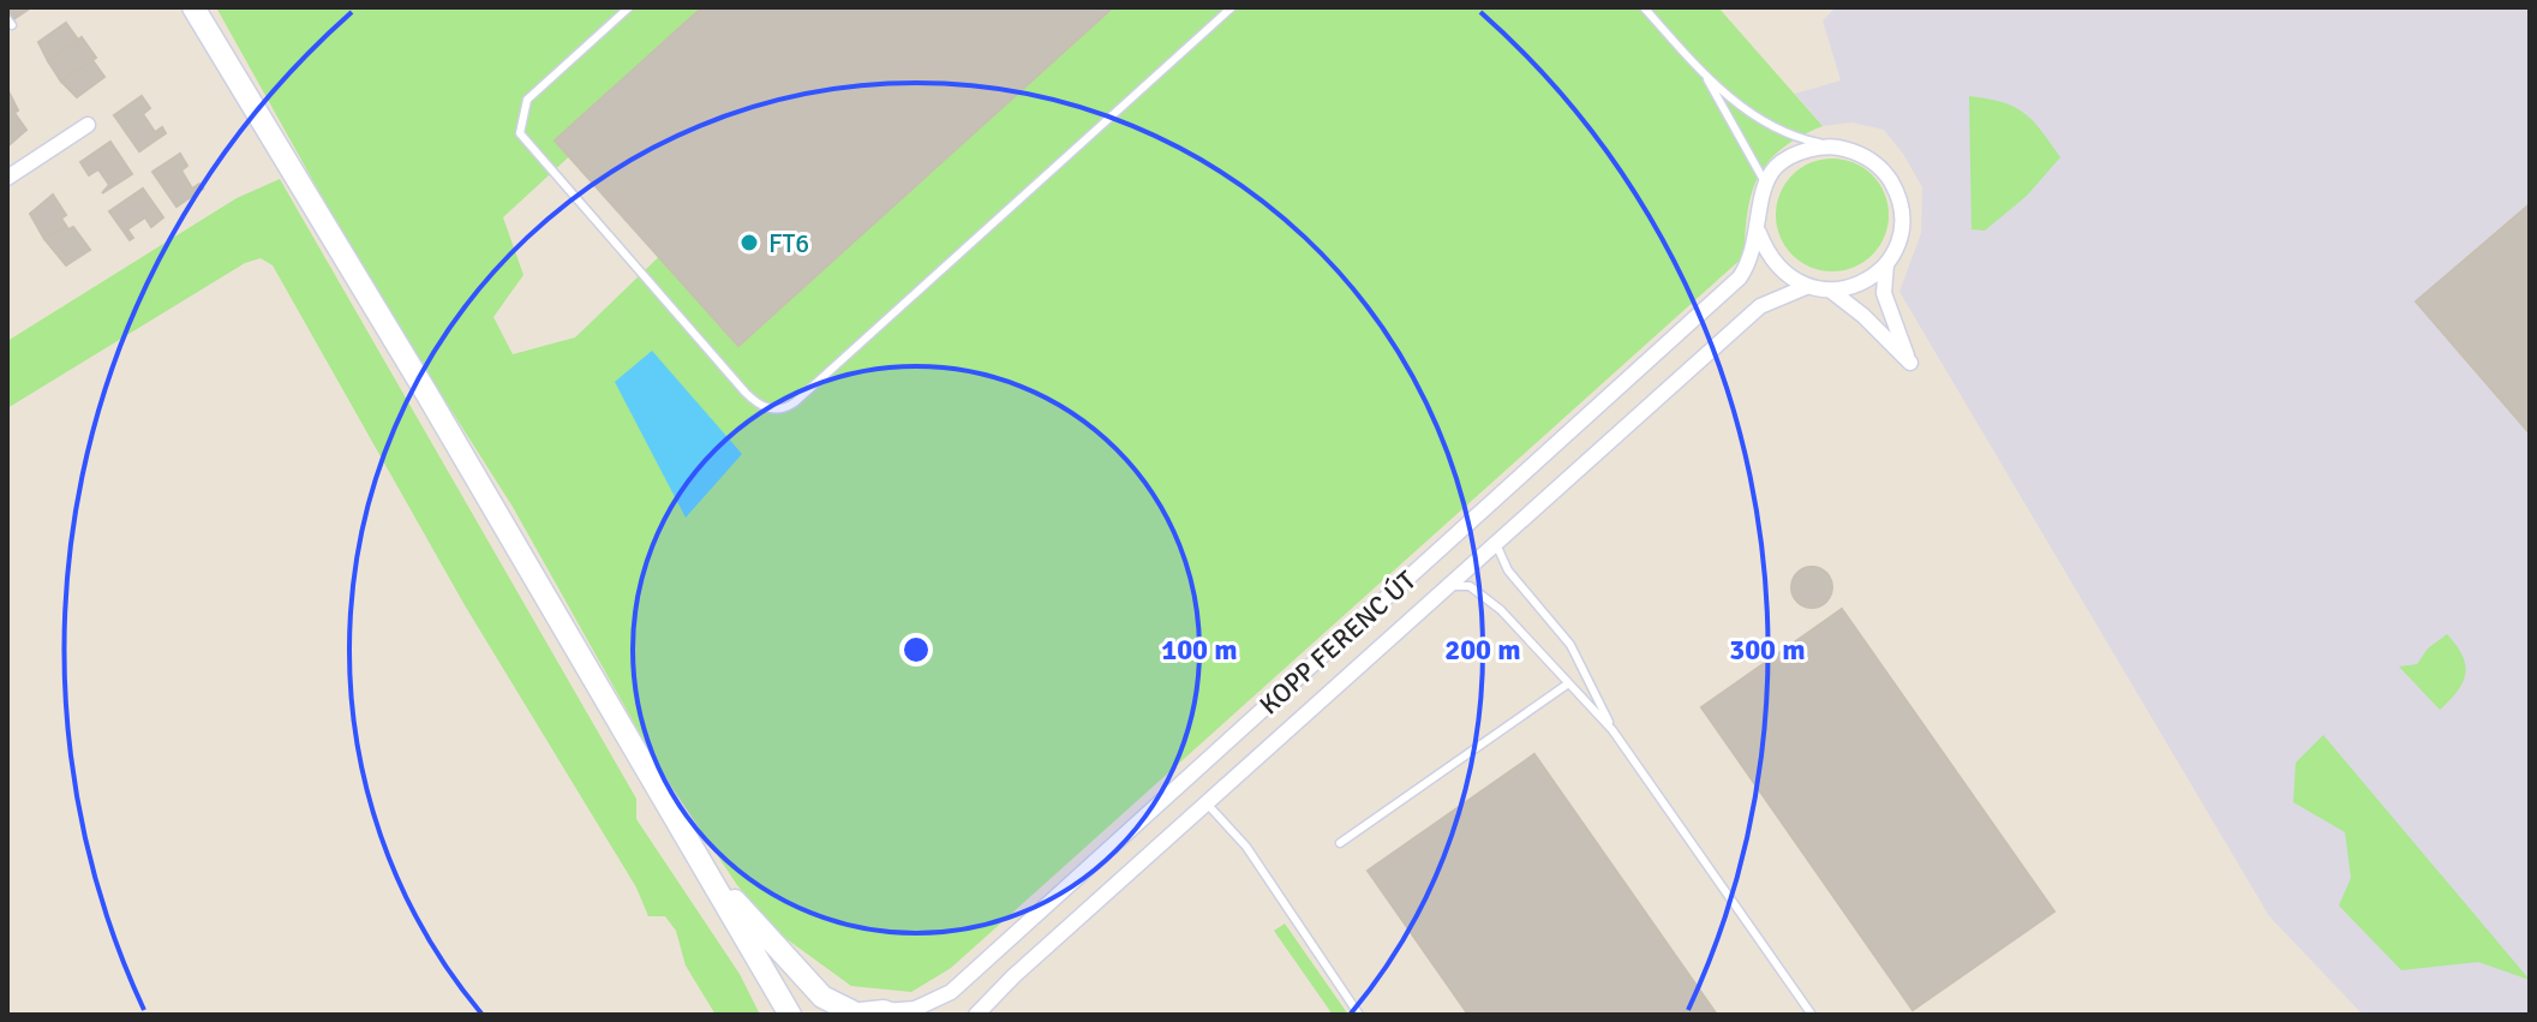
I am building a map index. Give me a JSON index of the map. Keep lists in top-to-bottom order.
{
  "streets": {
    "street": ["KOPP FERENC ÚT"]
  },
  "places": ["FT6"],
  "rings": ["100 m", "200 m", "300 m"]
}
